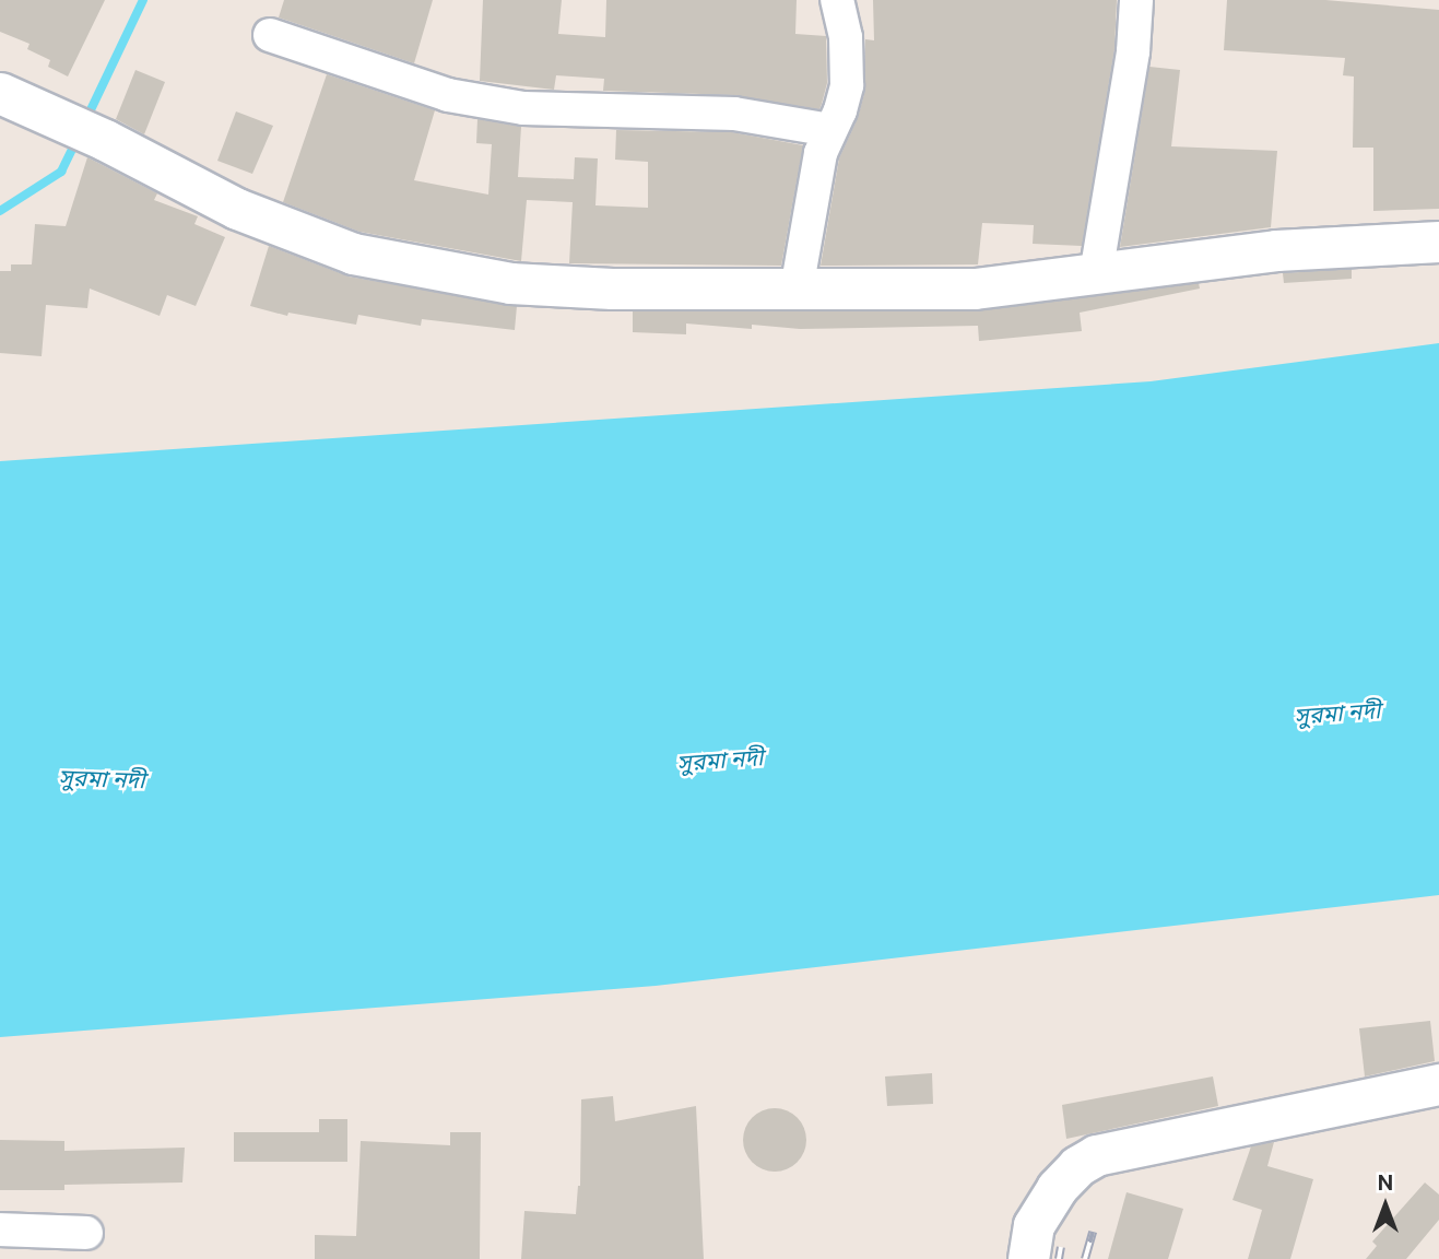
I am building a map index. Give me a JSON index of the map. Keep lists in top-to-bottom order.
{
  "water": ["সুরমা নদী"],
  "north": "top"
}
